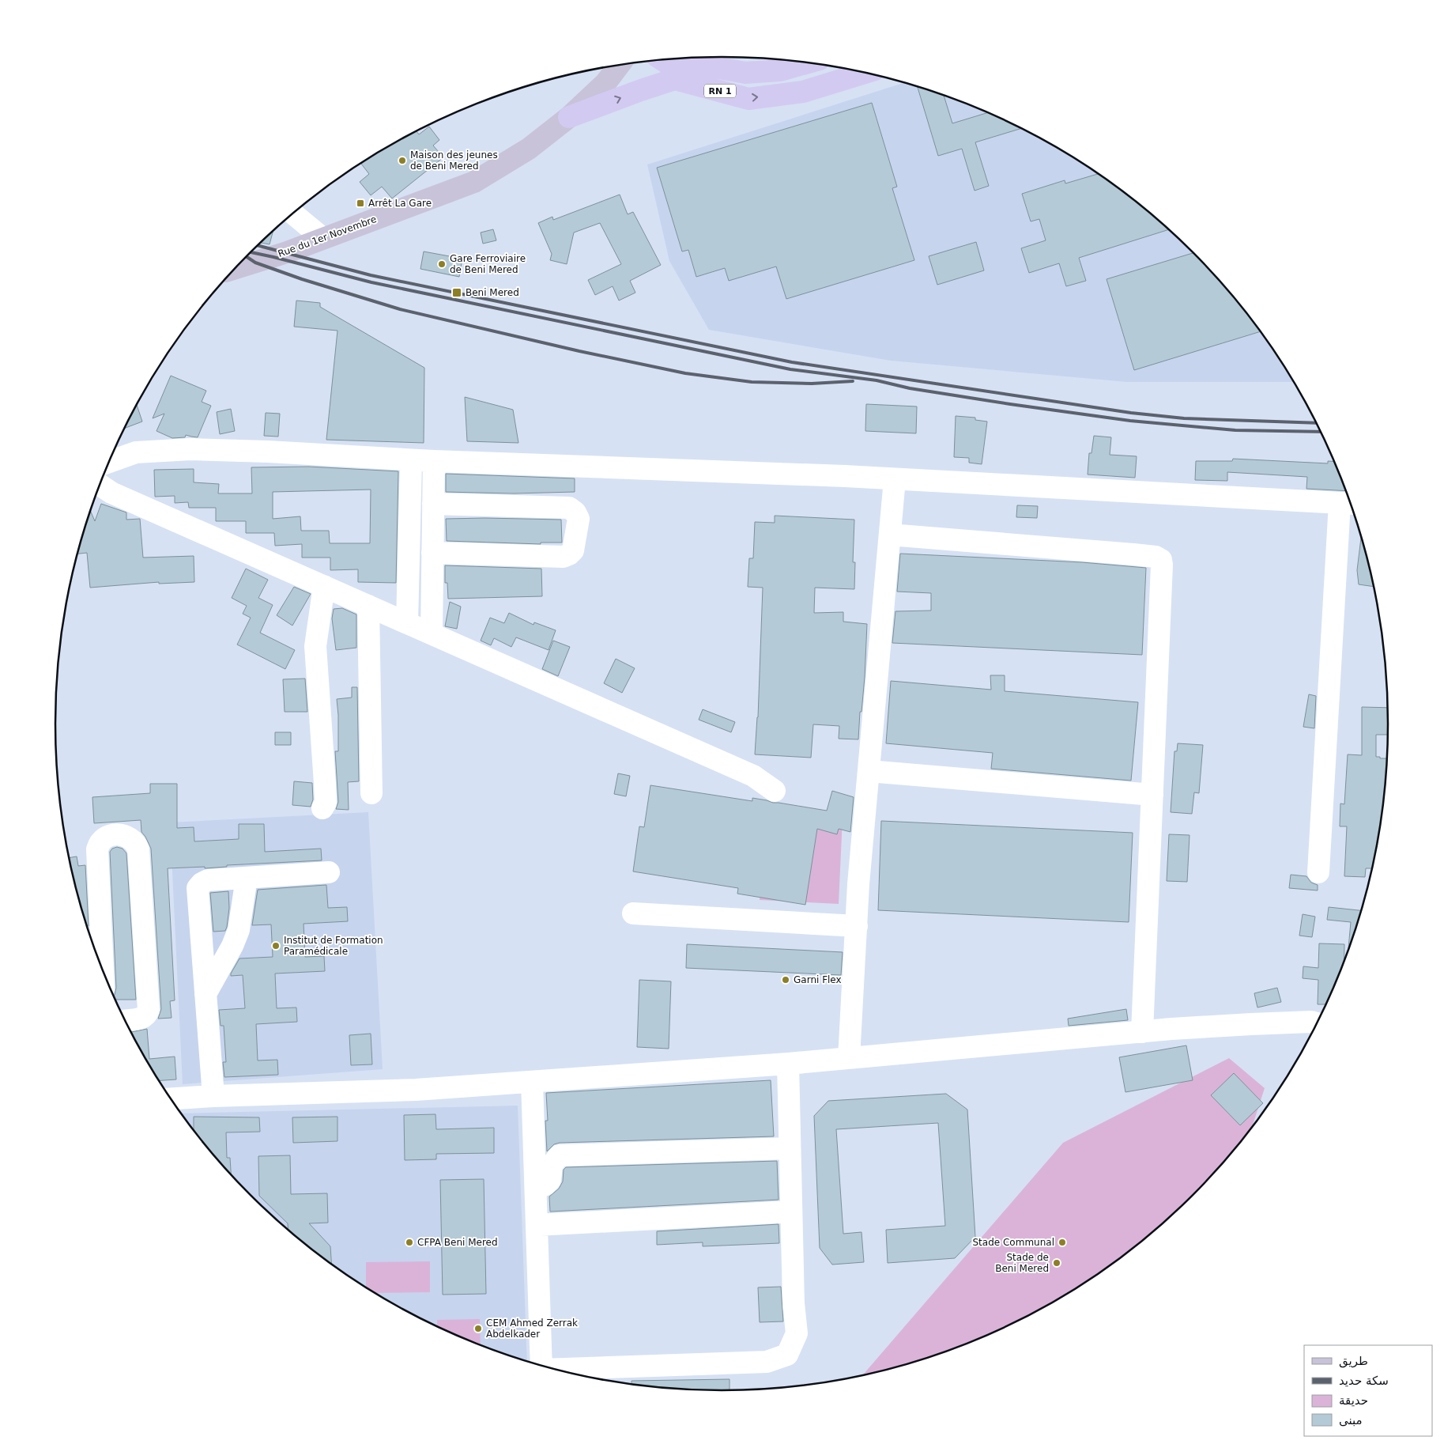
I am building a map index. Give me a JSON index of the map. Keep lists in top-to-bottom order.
{
  "streets": {
    "highway": ["RN 1"],
    "main road": ["Rue du 1er Novembre"]
  },
  "crossings": [
    ["RN 1", "Rue du 1er Novembre"]
  ],
  "places": {
    "other": [
      "Maison des jeunes de Beni Mered",
      "Gare Ferroviaire de Beni Mered",
      "Institut de Formation Paramédicale",
      "Garni Flex",
      "CFPA Beni Mered",
      "Stade Communal",
      "Stade de Beni Mered",
      "CEM Ahmed Zerrak Abdelkader"
    ],
    "transit": ["Arrêt La Gare", "Beni Mered"]
  },
  "legend": [
    "طريق",
    "سكة حديد",
    "حديقة",
    "مبنى"
  ]
}
